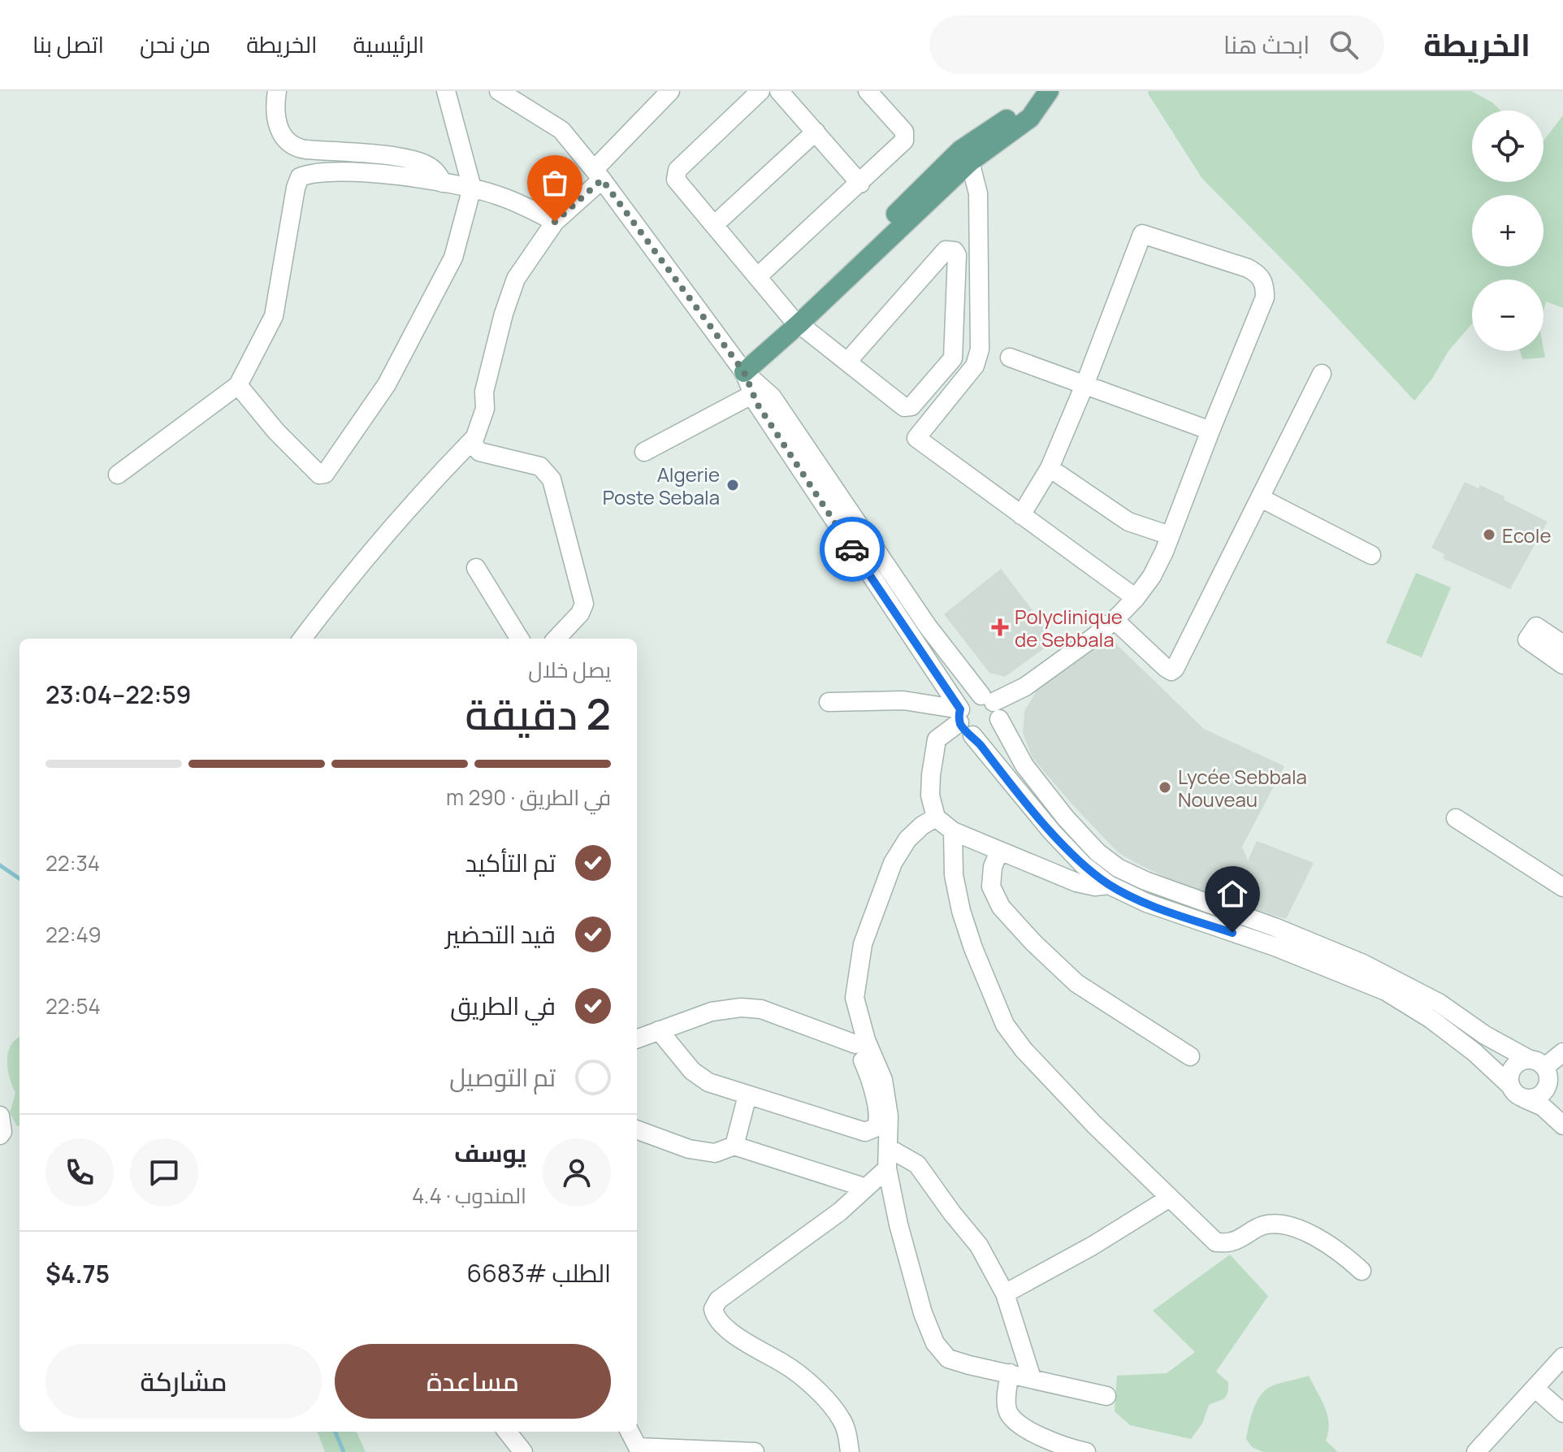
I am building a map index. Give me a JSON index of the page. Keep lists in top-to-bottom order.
{
  "places": {
    "other": ["Algerie Poste Sebala", "Ecole", "Lycée Sebbala Nouveau"],
    "health": ["Polyclinique de Sebbala"]
  },
  "page": {
    "header": "الخريطة",
    "search": "ابحث هنا",
    "nav": [
      "الرئيسية",
      "الخريطة",
      "من نحن",
      "اتصل بنا"
    ],
    "map_buttons": ["+", "−"],
    "heading": ["2 دقيقة", "يصل خلال", "22:59–23:04"],
    "panel": [
      "يوسف",
      "المندوب · 4.4",
      "الطلب #6683",
      "$4.75"
    ],
    "bar": "في الطريق · 290 m",
    "list": [
      ["تم التأكيد", "22:34"],
      ["قيد التحضير", "22:49"],
      ["في الطريق", "22:54"],
      "تم التوصيل"
    ],
    "buttons": ["مساعدة", "مشاركة"]
  }
}
